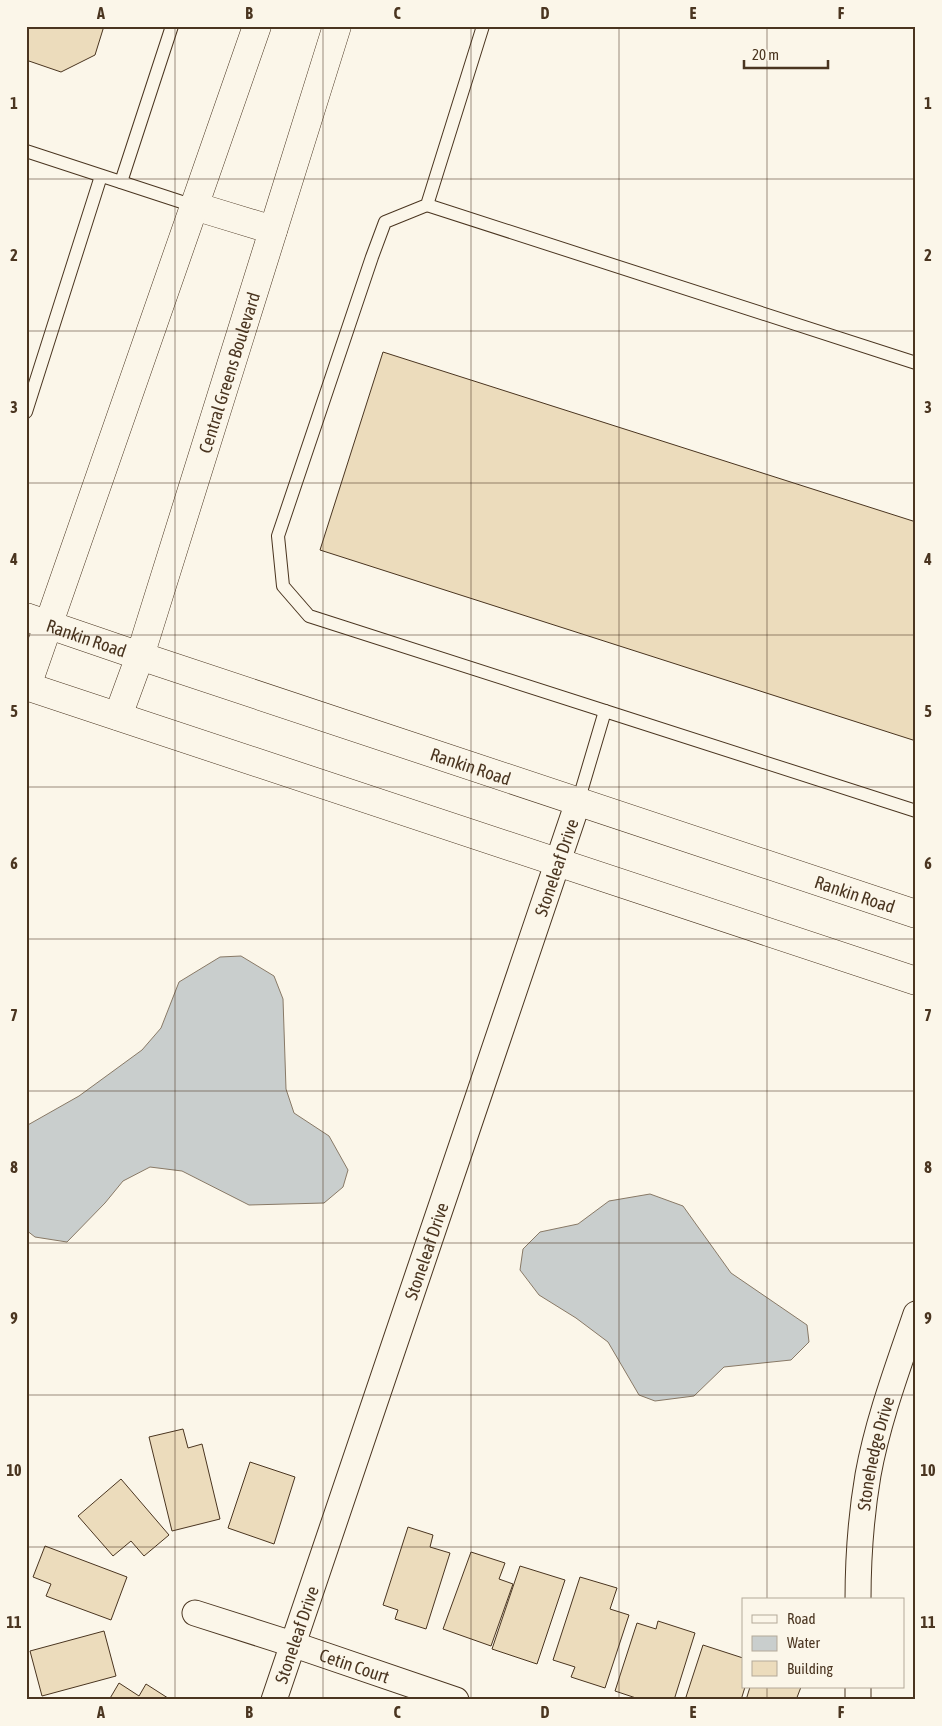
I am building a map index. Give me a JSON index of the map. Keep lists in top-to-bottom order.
{
  "streets": {
    "main road": ["Central Greens Boulevard", "Rankin Road"],
    "street": ["Stoneleaf Drive", "Stonehedge Drive", "Cetin Court"]
  },
  "crossings": [
    ["Central Greens Boulevard", "Rankin Road"],
    ["Rankin Road", "Stoneleaf Drive"],
    ["Stoneleaf Drive", "Cetin Court"]
  ],
  "legend": ["Road", "Water", "Building"],
  "scale_bar": "20 m",
  "grid": {
    "columns": [
      "A",
      "B",
      "C",
      "D",
      "E",
      "F"
    ],
    "rows": [
      "1",
      "2",
      "3",
      "4",
      "5",
      "6",
      "7",
      "8",
      "9",
      "10",
      "11"
    ]
  }
}
